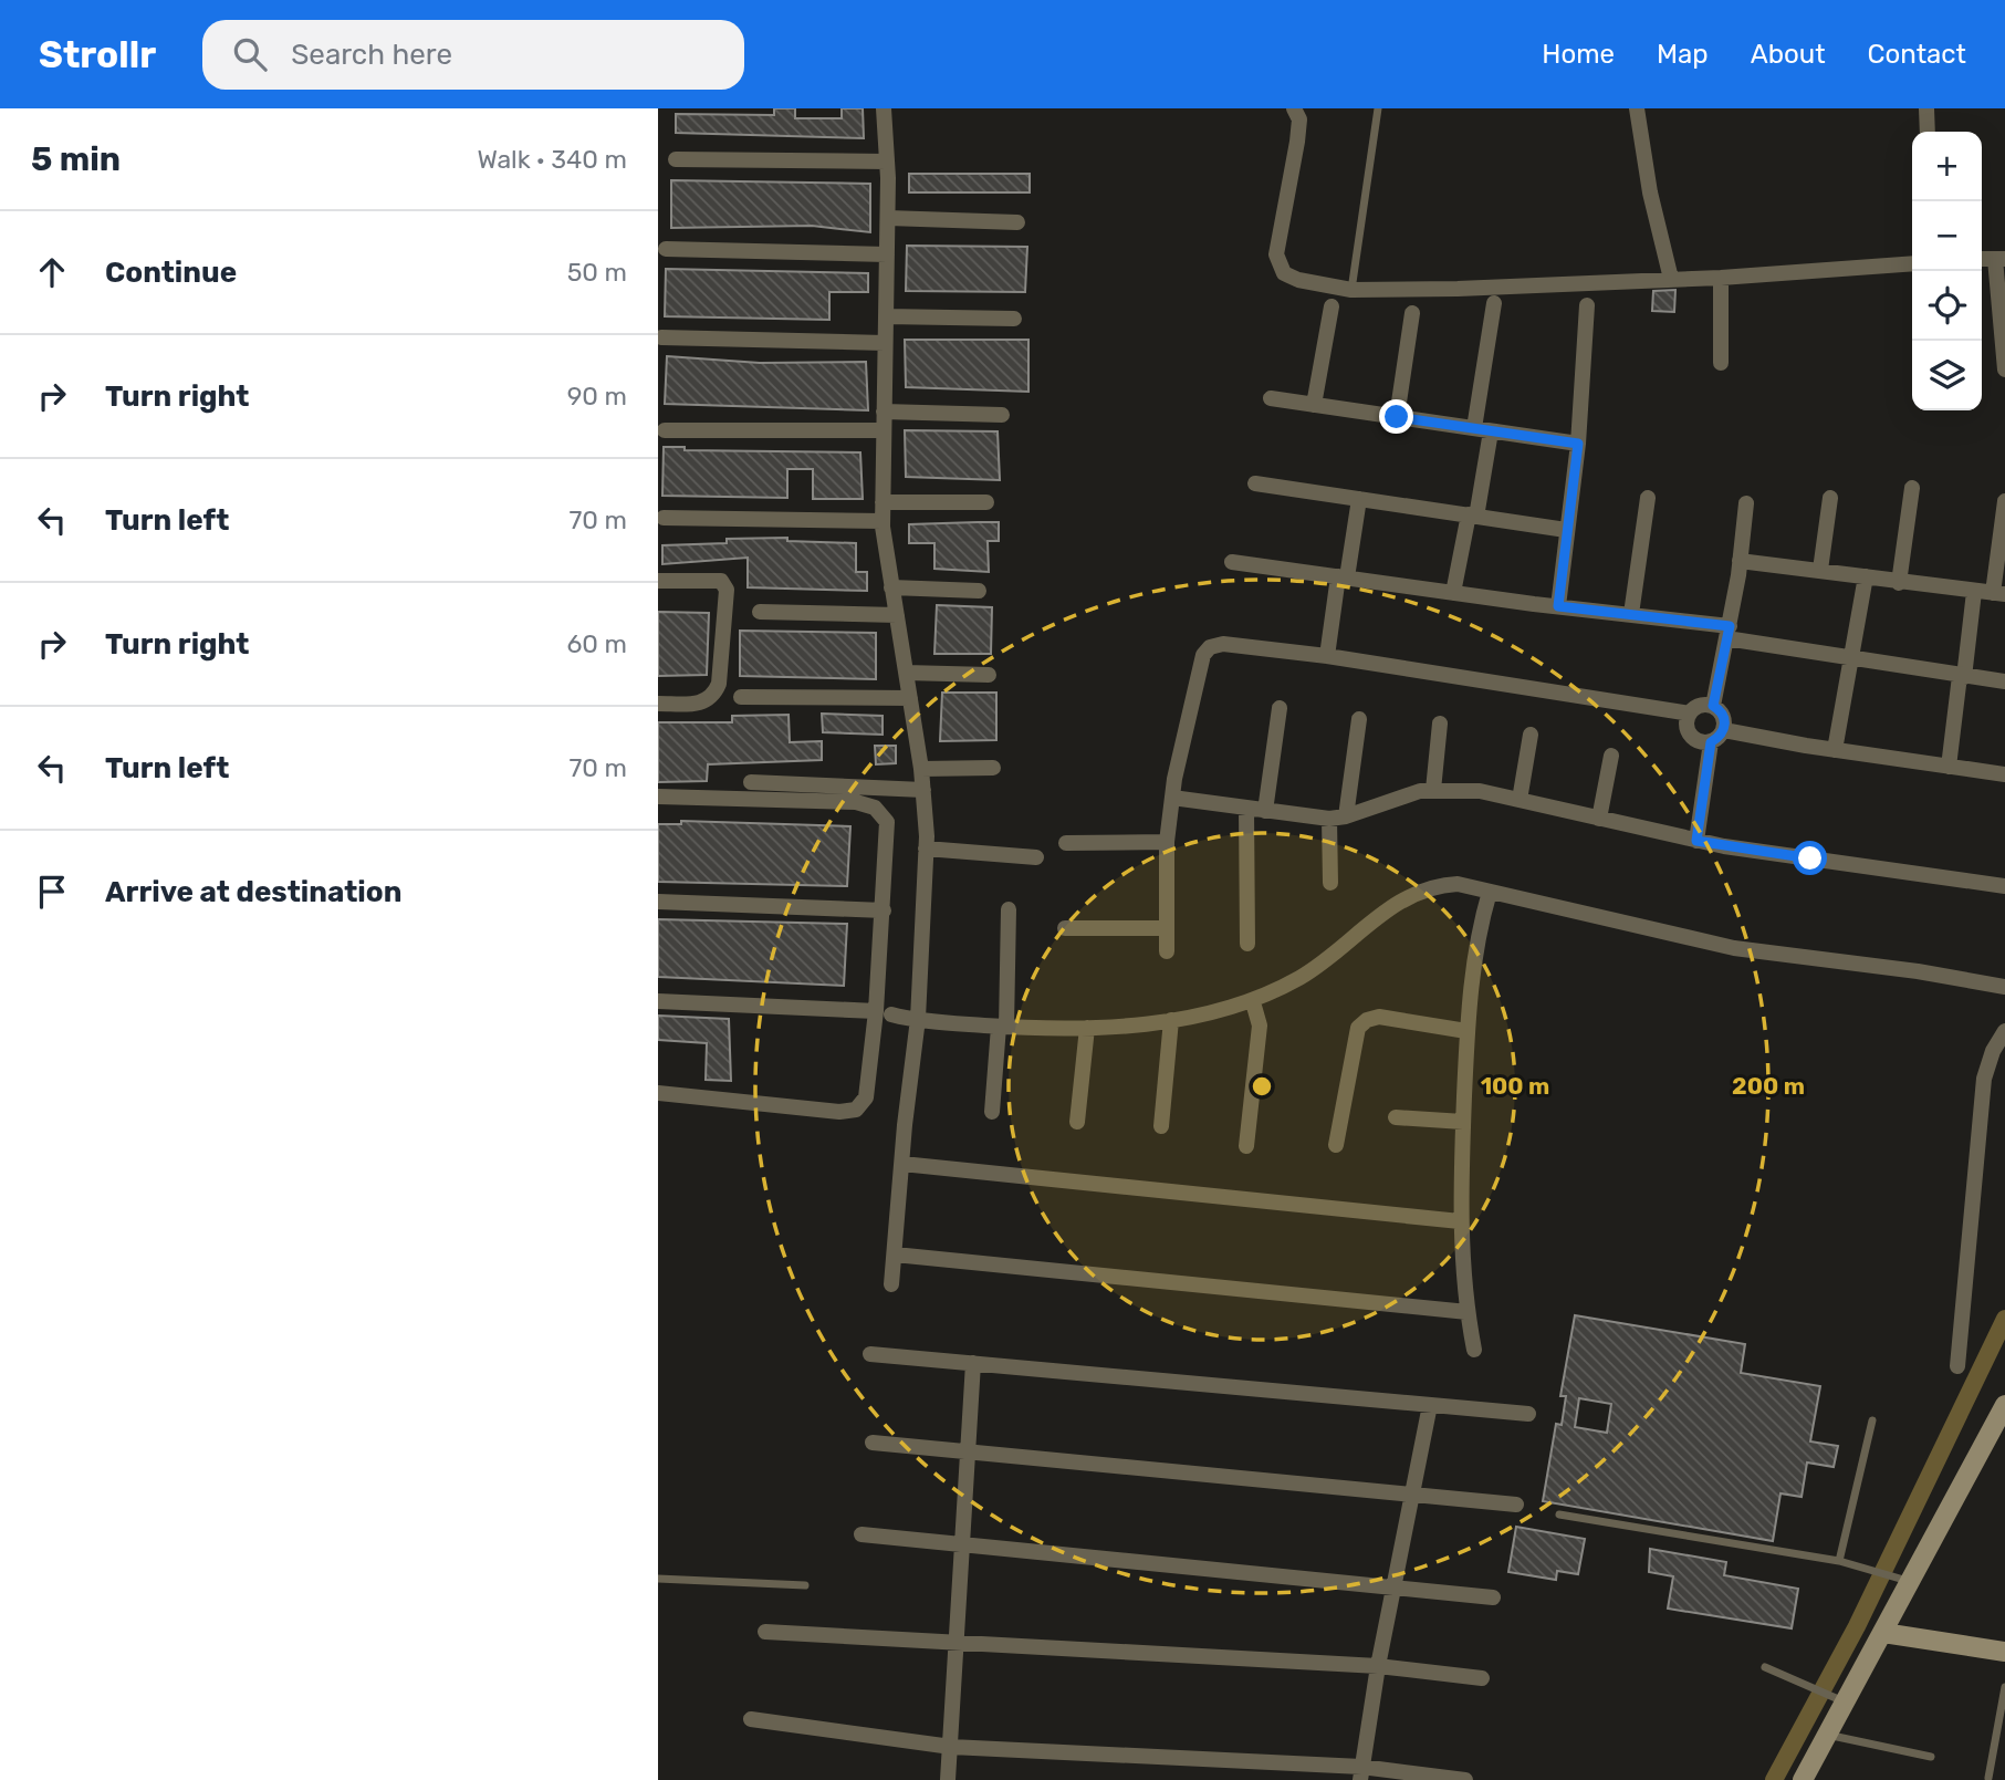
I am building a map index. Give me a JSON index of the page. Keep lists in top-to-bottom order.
{
  "page": {
    "header": "Strollr",
    "search": "Search here",
    "nav": [
      "Home",
      "Map",
      "About",
      "Contact"
    ],
    "heading": ["5 min", "Walk · 340 m"],
    "map_buttons": ["+", "−"],
    "list": [
      ["Continue", "50 m"],
      ["Turn right", "90 m"],
      ["Turn left", "70 m"],
      ["Turn right", "60 m"],
      ["Turn left", "70 m"],
      "Arrive at destination"
    ]
  },
  "rings": ["100 m", "200 m"]
}
